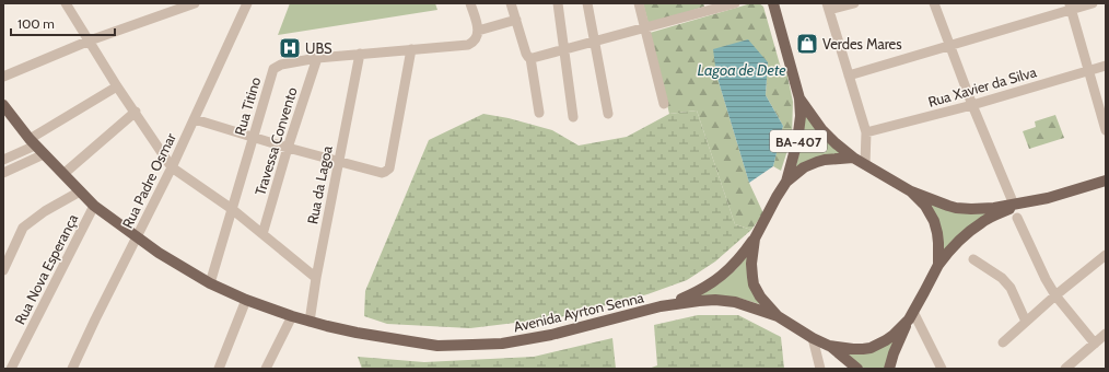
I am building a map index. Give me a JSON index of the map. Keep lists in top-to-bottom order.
{
  "streets": {
    "main road": ["BA-407", "Avenida Ayrton Senna"],
    "street": [
      "Rua Xavier da Silva",
      "Rua Titino",
      "Travessa Convento",
      "Rua Padre Osmar",
      "Rua da Lagoa",
      "Rua Nova Esperança"
    ]
  },
  "crossings": [
    ["Rua Titino", "Travessa Convento"],
    ["Rua Titino", "Rua da Lagoa"],
    ["Rua Titino", "Avenida Ayrton Senna"],
    ["Rua Padre Osmar", "Avenida Ayrton Senna"],
    ["Rua da Lagoa", "Avenida Ayrton Senna"],
    ["Rua Nova Esperança", "Avenida Ayrton Senna"]
  ],
  "water": ["Lagoa de Dete"],
  "places": {
    "shop": ["Verdes Mares"],
    "hospital": ["UBS"]
  },
  "scale_bar": "100 m"
}
